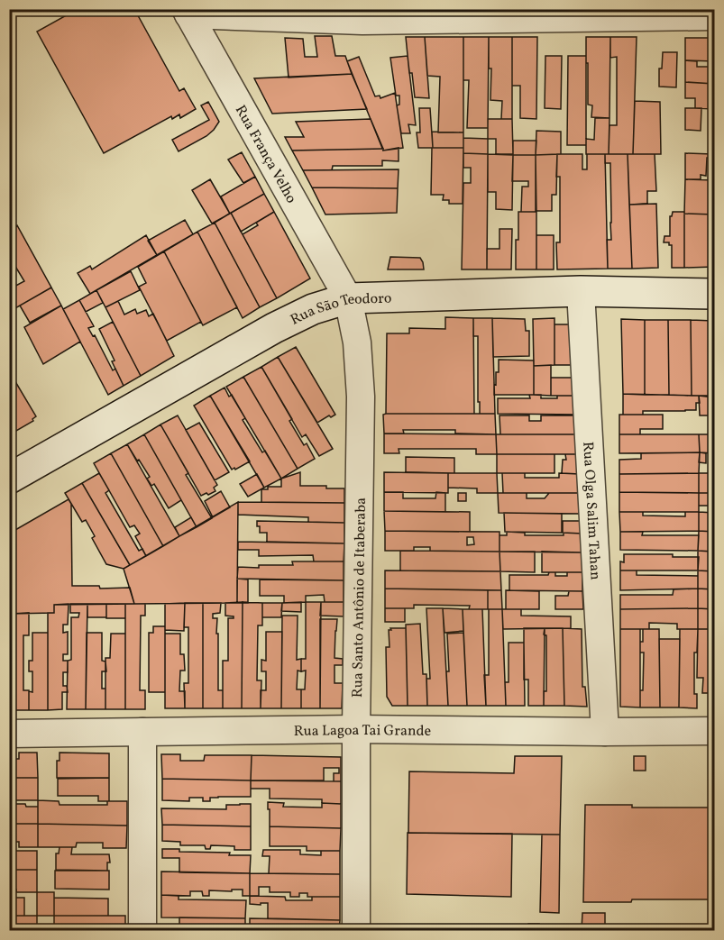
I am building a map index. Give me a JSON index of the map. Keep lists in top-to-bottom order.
{
  "streets": {
    "main road": ["Rua São Teodoro"],
    "street": [
      "Rua França Velho",
      "Rua Olga Salim Tahan",
      "Rua Santo Antônio de Itaberaba",
      "Rua Lagoa Tai Grande"
    ]
  },
  "crossings": [
    ["Rua França Velho", "Rua São Teodoro"],
    ["Rua França Velho", "Rua Santo Antônio de Itaberaba"],
    ["Rua São Teodoro", "Rua Olga Salim Tahan"],
    ["Rua São Teodoro", "Rua Santo Antônio de Itaberaba"],
    ["Rua Olga Salim Tahan", "Rua Lagoa Tai Grande"],
    ["Rua Santo Antônio de Itaberaba", "Rua Lagoa Tai Grande"]
  ]
}
